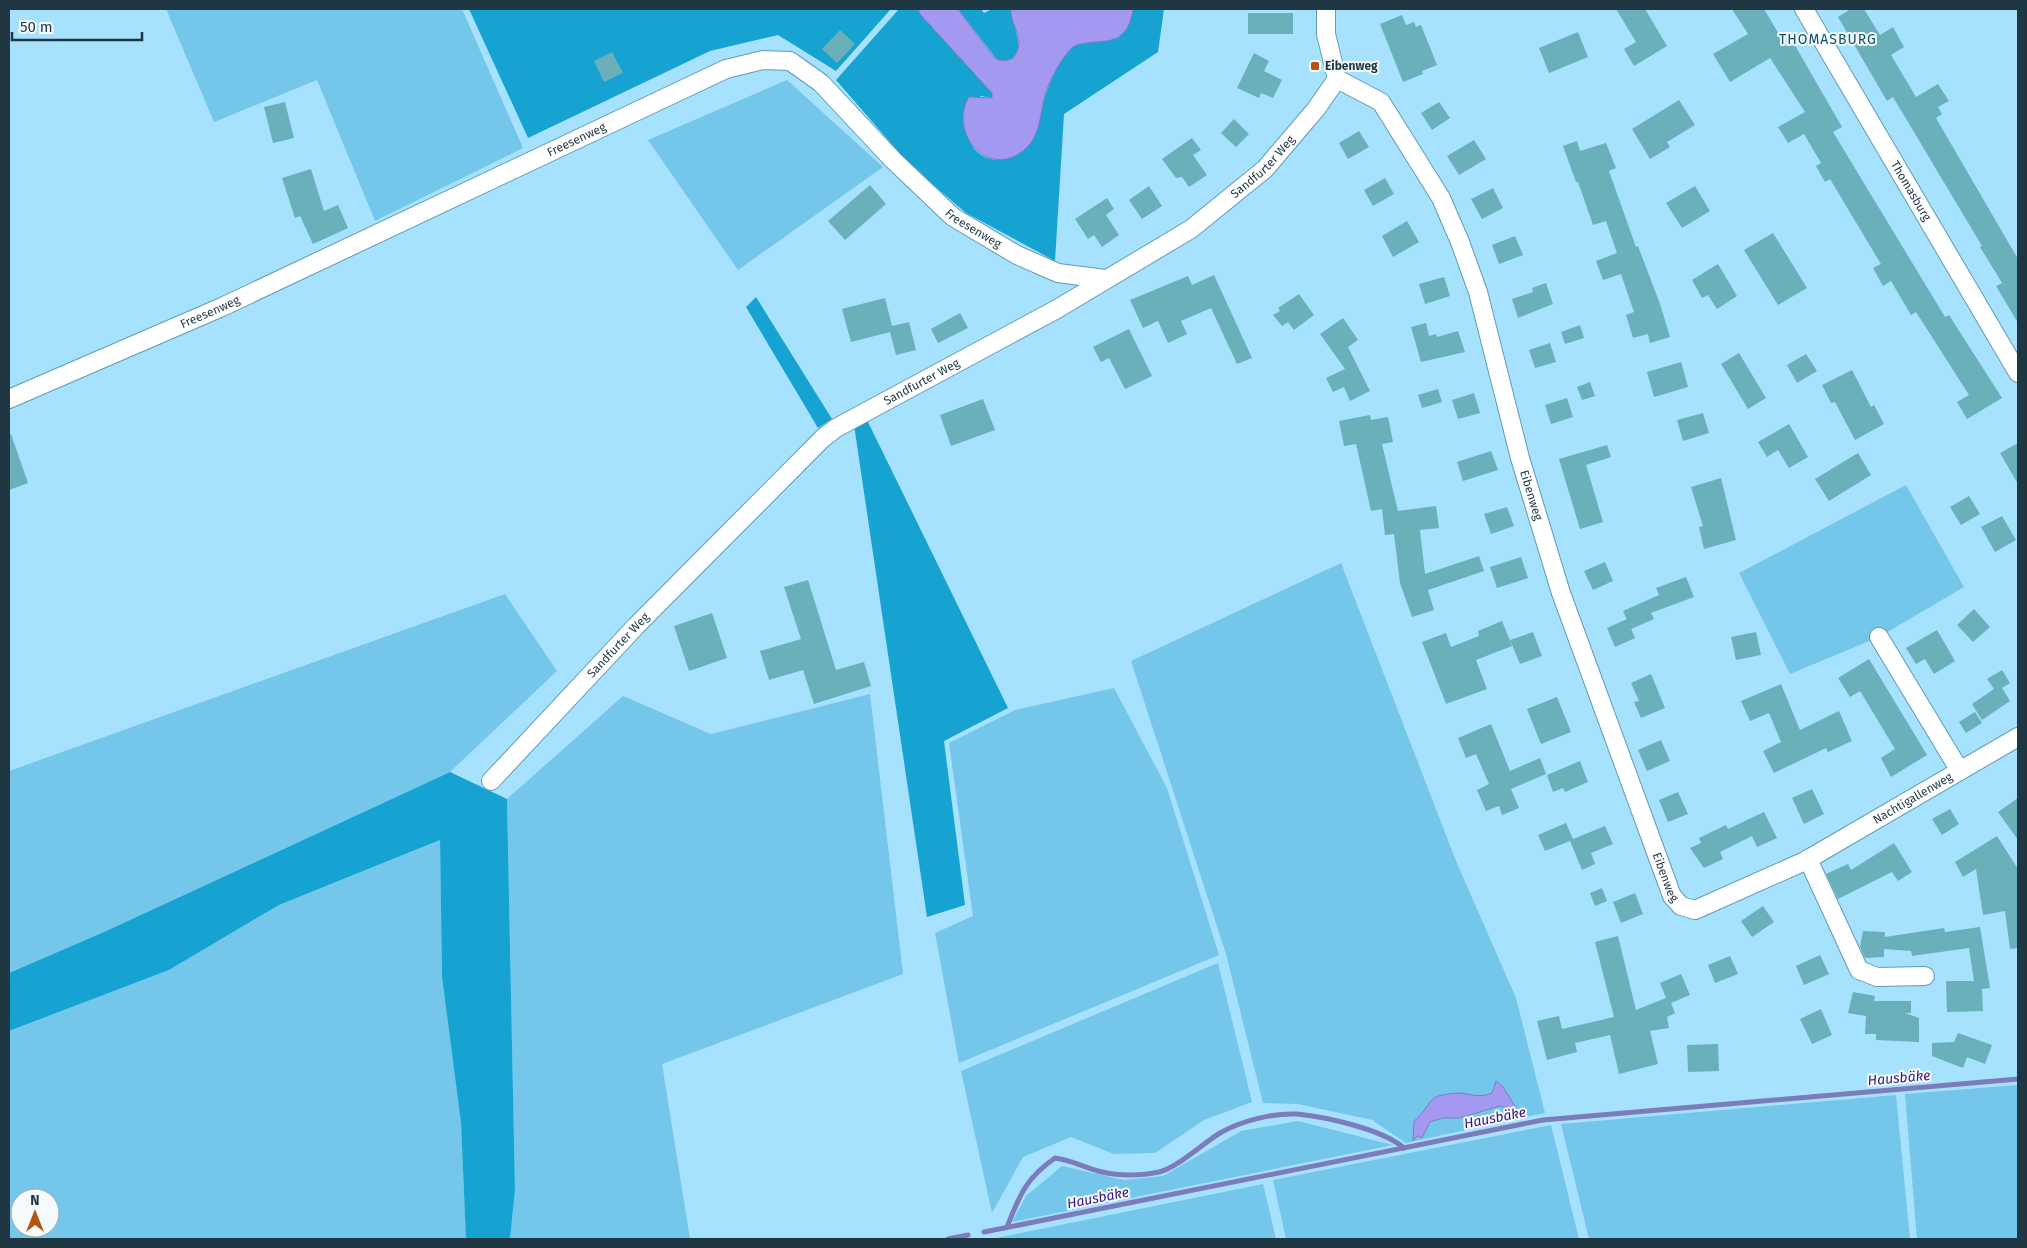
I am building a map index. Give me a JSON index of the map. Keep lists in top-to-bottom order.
{
  "streets": {
    "street": [
      "Freesenweg",
      "Sandfurter Weg",
      "Thomasburg",
      "Eibenweg",
      "Nachtigallenweg"
    ]
  },
  "crossings": [
    ["Freesenweg", "Sandfurter Weg"],
    ["Sandfurter Weg", "Eibenweg"],
    ["Eibenweg", "Nachtigallenweg"]
  ],
  "districts": ["THOMASBURG"],
  "water": ["Hausbäke"],
  "places": {
    "transit": ["Eibenweg"]
  },
  "scale_bar": "50 m",
  "north": "top"
}
